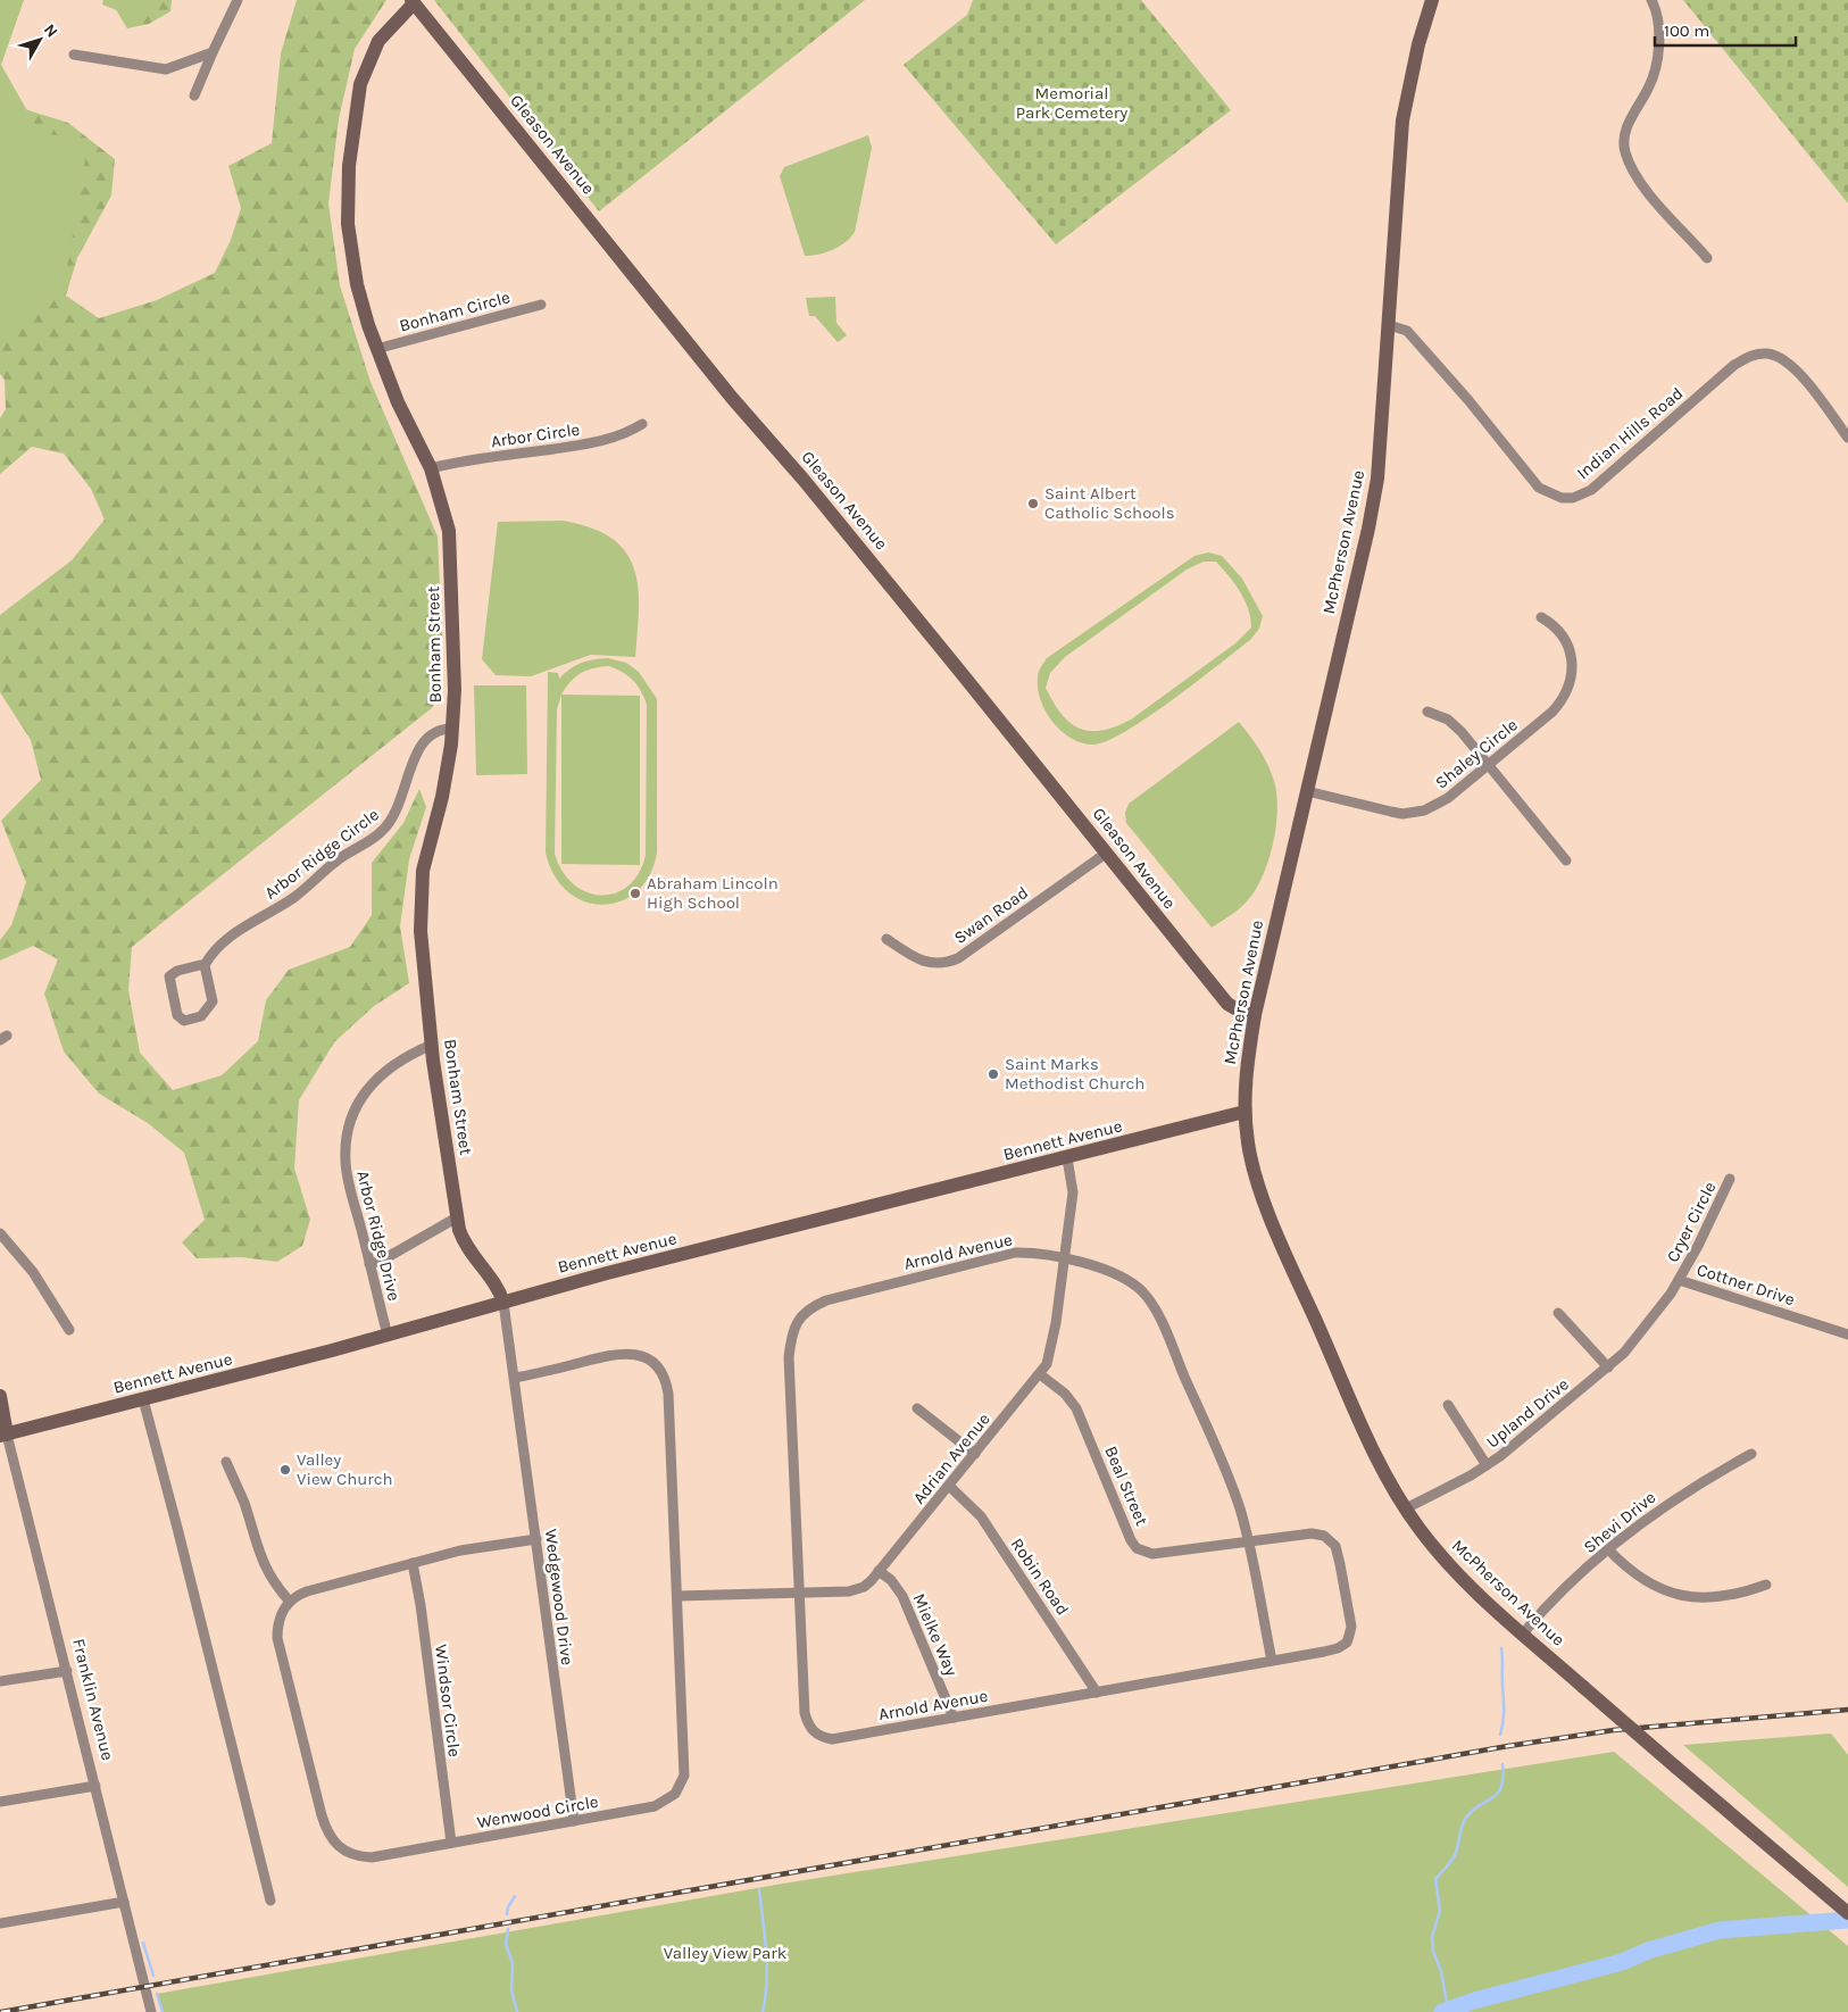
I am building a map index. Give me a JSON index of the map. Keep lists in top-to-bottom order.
{
  "streets": {
    "main road": [
      "Gleason Avenue",
      "McPherson Avenue",
      "Bonham Street",
      "Bennett Avenue",
      "Franklin Avenue"
    ],
    "street": [
      "Bonham Circle",
      "Indian Hills Road",
      "Arbor Circle",
      "Shaley Circle",
      "Arbor Ridge Circle",
      "Swan Road",
      "Cryer Circle",
      "Arbor Ridge Drive",
      "Arnold Avenue",
      "Cottner Drive",
      "Upland Drive",
      "Adrian Avenue",
      "Beal Street",
      "Shevi Drive",
      "Robin Road",
      "Wedgewood Drive",
      "Mielke Way",
      "Windsor Circle",
      "Wenwood Circle"
    ]
  },
  "crossings": [
    ["Gleason Avenue", "McPherson Avenue"],
    ["Gleason Avenue", "Bonham Street"],
    ["Gleason Avenue", "Swan Road"],
    ["Bonham Circle", "Bonham Street"],
    ["Indian Hills Road", "McPherson Avenue"],
    ["Arbor Circle", "Bonham Street"],
    ["McPherson Avenue", "Shaley Circle"],
    ["McPherson Avenue", "Bennett Avenue"],
    ["McPherson Avenue", "Upland Drive"],
    ["McPherson Avenue", "Shevi Drive"],
    ["Bonham Street", "Arbor Ridge Circle"],
    ["Bonham Street", "Bennett Avenue"],
    ["Bonham Street", "Arbor Ridge Drive"],
    ["Bonham Street", "Wedgewood Drive"],
    ["Bennett Avenue", "Arbor Ridge Drive"],
    ["Bennett Avenue", "Adrian Avenue"],
    ["Bennett Avenue", "Wedgewood Drive"],
    ["Bennett Avenue", "Franklin Avenue"],
    ["Cryer Circle", "Cottner Drive"],
    ["Arnold Avenue", "Adrian Avenue"],
    ["Arnold Avenue", "Beal Street"],
    ["Arnold Avenue", "Robin Road"],
    ["Arnold Avenue", "Mielke Way"],
    ["Cottner Drive", "Upland Drive"],
    ["Adrian Avenue", "Beal Street"],
    ["Adrian Avenue", "Robin Road"],
    ["Adrian Avenue", "Mielke Way"],
    ["Adrian Avenue", "Wenwood Circle"],
    ["Wedgewood Drive", "Wenwood Circle"],
    ["Windsor Circle", "Wenwood Circle"]
  ],
  "parks": ["Memorial Park Cemetery", "Valley View Park"],
  "places": [
    "Saint Albert Catholic Schools",
    "Abraham Lincoln High School",
    "Saint Marks Methodist Church",
    "Valley View Church"
  ],
  "scale_bar": "100 m",
  "north": "top right"
}
